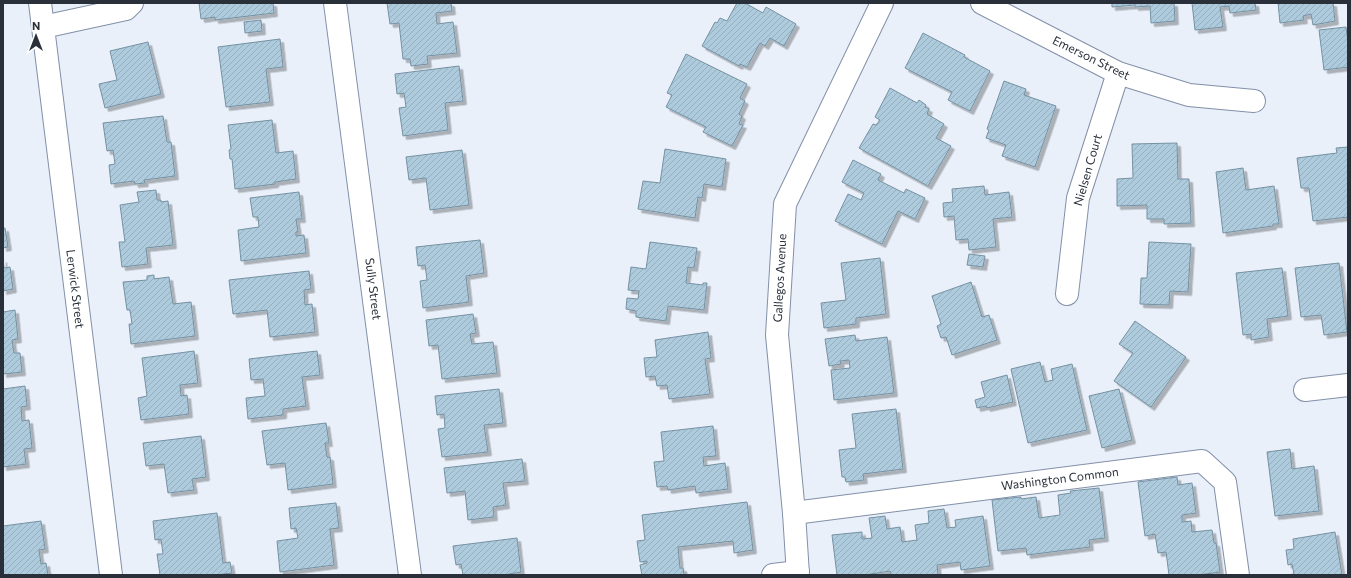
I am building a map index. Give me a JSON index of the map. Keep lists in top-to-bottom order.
{
  "streets": {
    "street": [
      "Emerson Street",
      "Nielsen Court",
      "Gallegos Avenue",
      "Lerwick Street",
      "Sully Street",
      "Washington Common"
    ]
  },
  "crossings": [
    ["Emerson Street", "Nielsen Court"],
    ["Gallegos Avenue", "Washington Common"]
  ],
  "north": "top"
}
